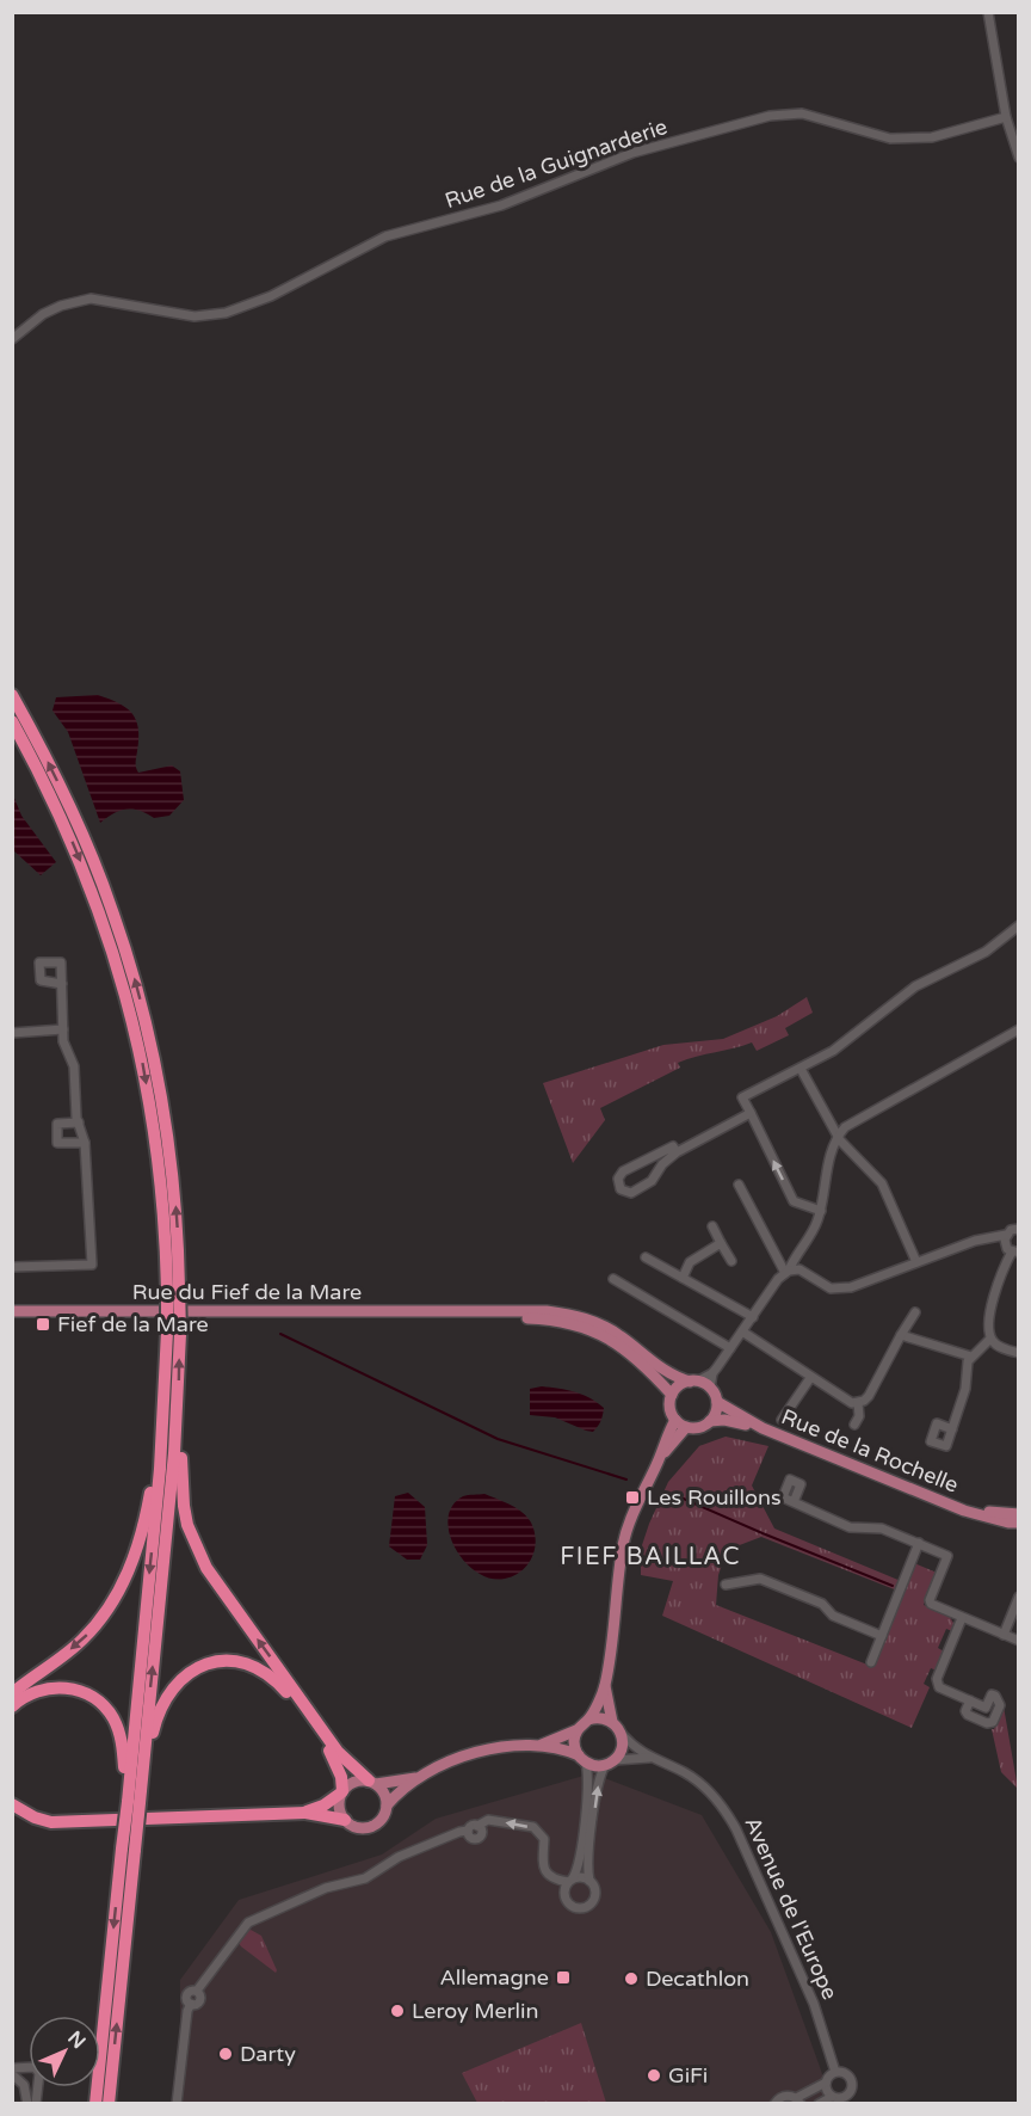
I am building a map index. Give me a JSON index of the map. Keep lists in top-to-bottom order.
{
  "streets": {
    "main road": ["Rue du Fief de la Mare", "Rue de la Rochelle"],
    "street": ["Rue de la Guignarderie", "Avenue de l'Europe"]
  },
  "crossings": [
    ["Rue du Fief de la Mare", "Rue de la Rochelle"]
  ],
  "districts": ["FIEF BAILLAC"],
  "places": {
    "transit": ["Fief de la Mare", "Les Rouillons", "Allemagne"],
    "other": [
      "Decathlon",
      "Leroy Merlin",
      "Darty",
      "GiFi"
    ]
  },
  "north": "top right"
}
